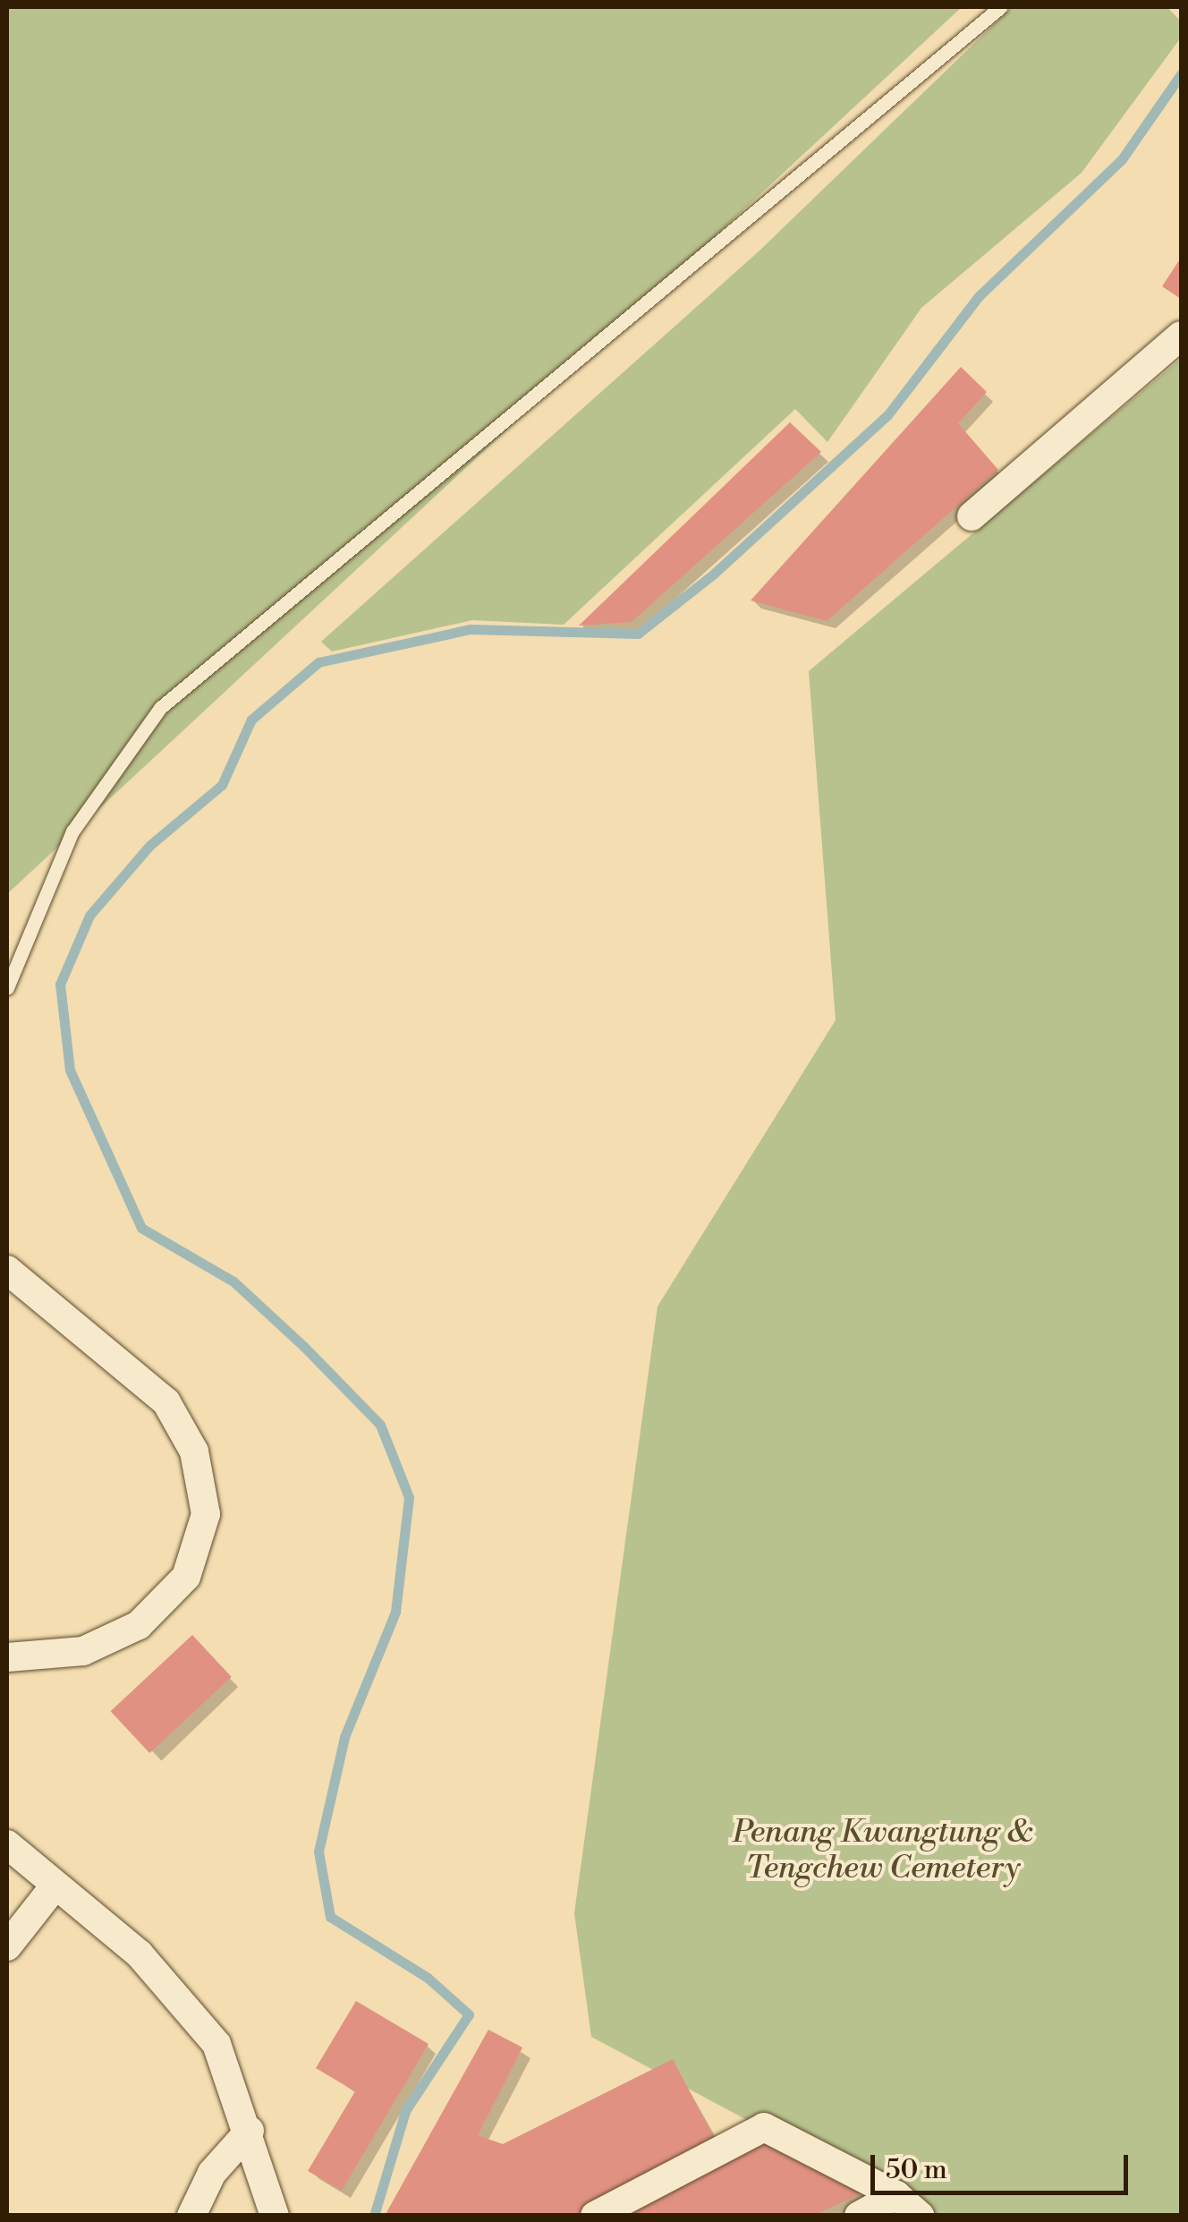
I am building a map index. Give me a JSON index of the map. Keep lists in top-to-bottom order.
{
  "parks": ["Penang Kwangtung & Tengchew Cemetery"],
  "scale_bar": "50 m"
}
